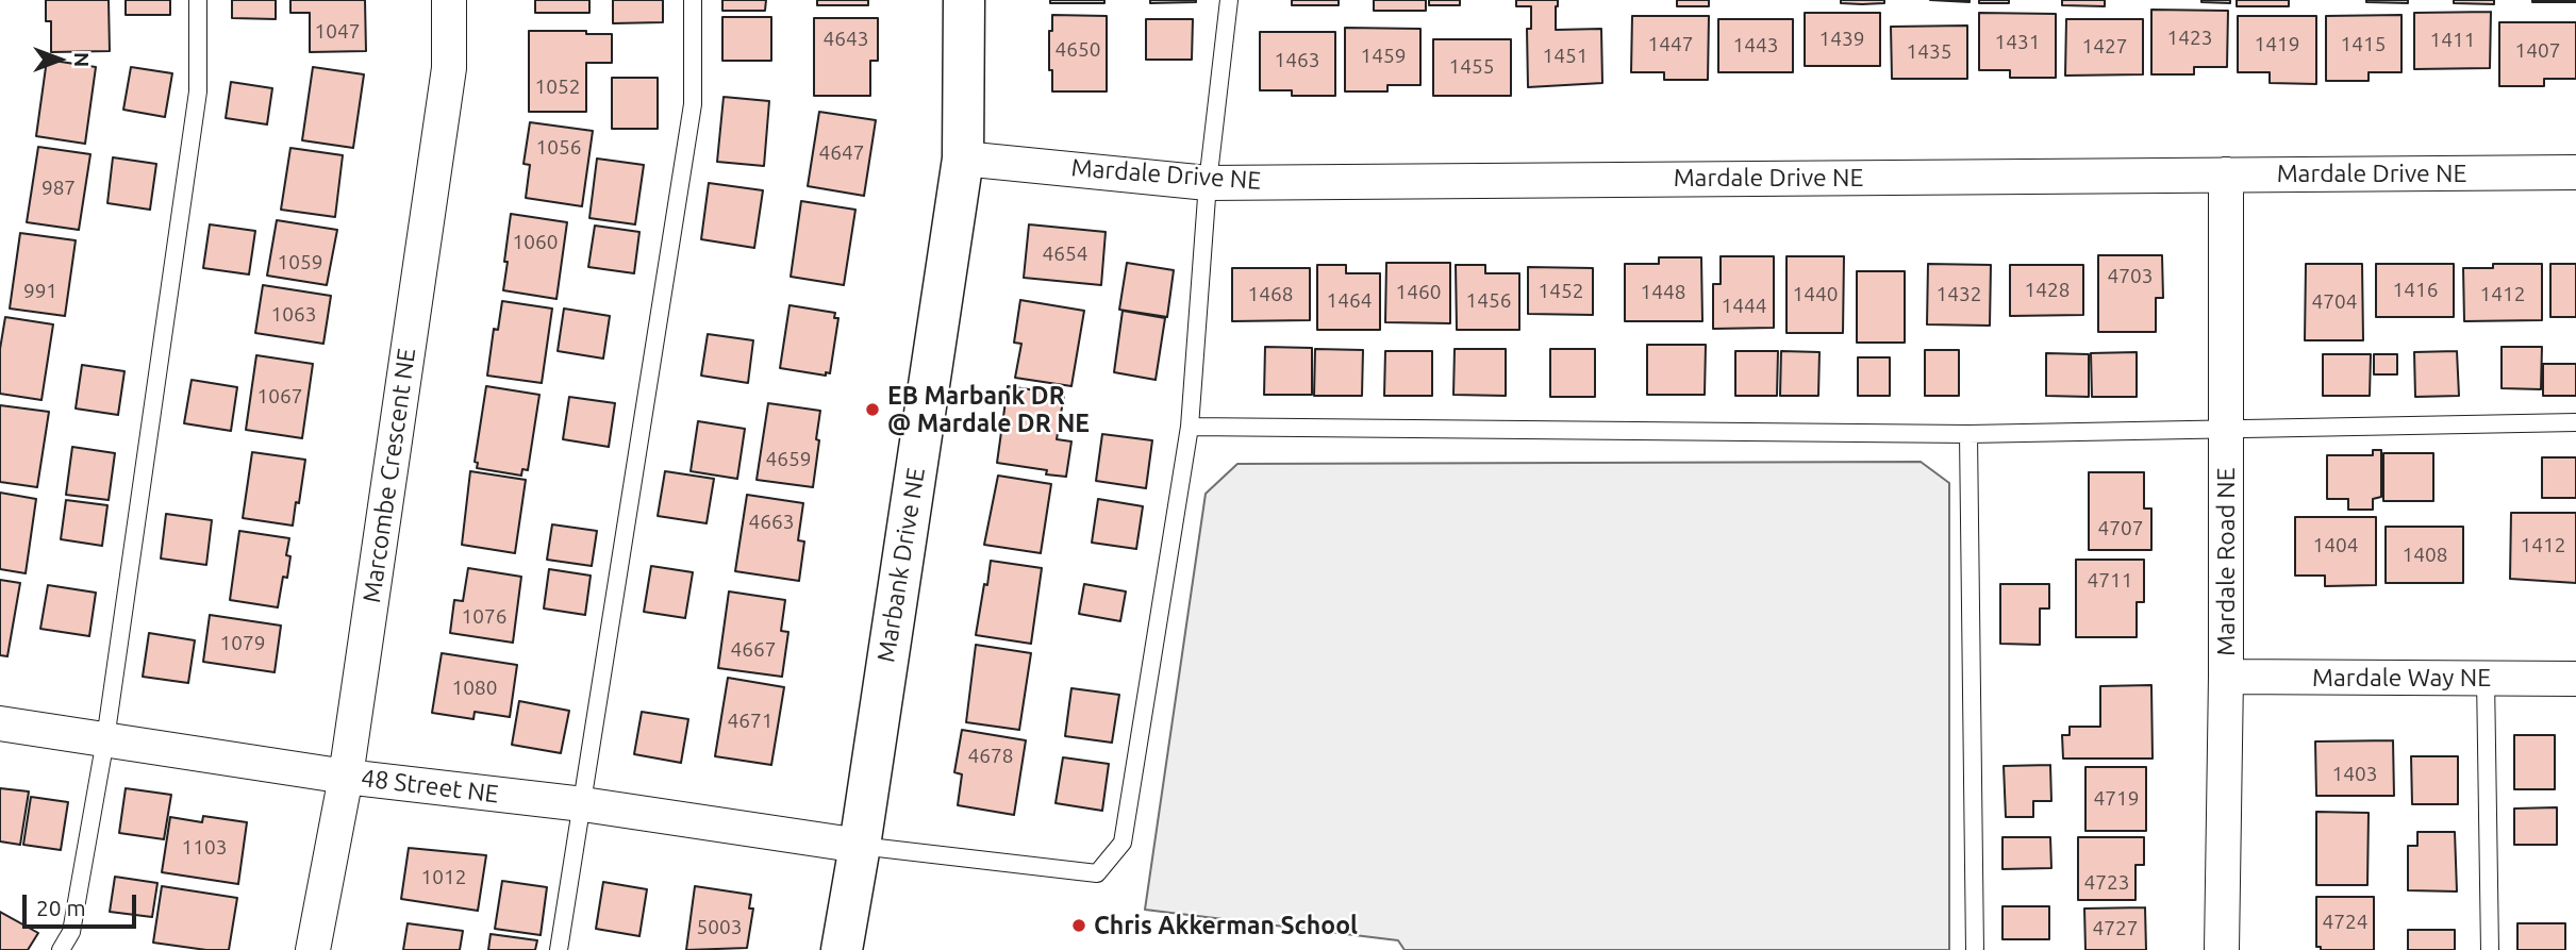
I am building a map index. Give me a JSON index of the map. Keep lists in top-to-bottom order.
{
  "streets": {
    "street": [
      "Mardale Drive NE",
      "Marcombe Crescent NE",
      "Mardale Road NE",
      "Marbank Drive NE",
      "Mardale Way NE",
      "48 Street NE"
    ]
  },
  "crossings": [
    ["Mardale Drive NE", "Mardale Road NE"],
    ["Mardale Drive NE", "Marbank Drive NE"],
    ["Marcombe Crescent NE", "48 Street NE"],
    ["Mardale Road NE", "Mardale Way NE"],
    ["Marbank Drive NE", "48 Street NE"]
  ],
  "places": ["EB Marbank DR @ Mardale DR NE", "Chris Akkerman School"],
  "house_numbers": [
    "1047",
    "1423",
    "4643",
    "1439",
    "1411",
    "1431",
    "1447",
    "1419",
    "1415",
    "1443",
    "1427",
    "4650",
    "1407",
    "1435",
    "1459",
    "1451",
    "1463",
    "1455",
    "1052",
    "1056",
    "4647",
    "987",
    "1060",
    "4654",
    "1059",
    "4703",
    "1428",
    "1416",
    "991",
    "1452",
    "1460",
    "1448",
    "1468",
    "1440",
    "1432",
    "1412",
    "1464",
    "1456",
    "4704",
    "1444",
    "1063",
    "1067",
    "4659",
    "4663",
    "4707",
    "1404",
    "1412",
    "1408",
    "4711",
    "1076",
    "1079",
    "4667",
    "1080",
    "4671",
    "4678",
    "1403",
    "4719",
    "1103",
    "1012",
    "4723",
    "4724",
    "5003",
    "4727"
  ],
  "scale_bar": "20 m",
  "north": "right"
}
